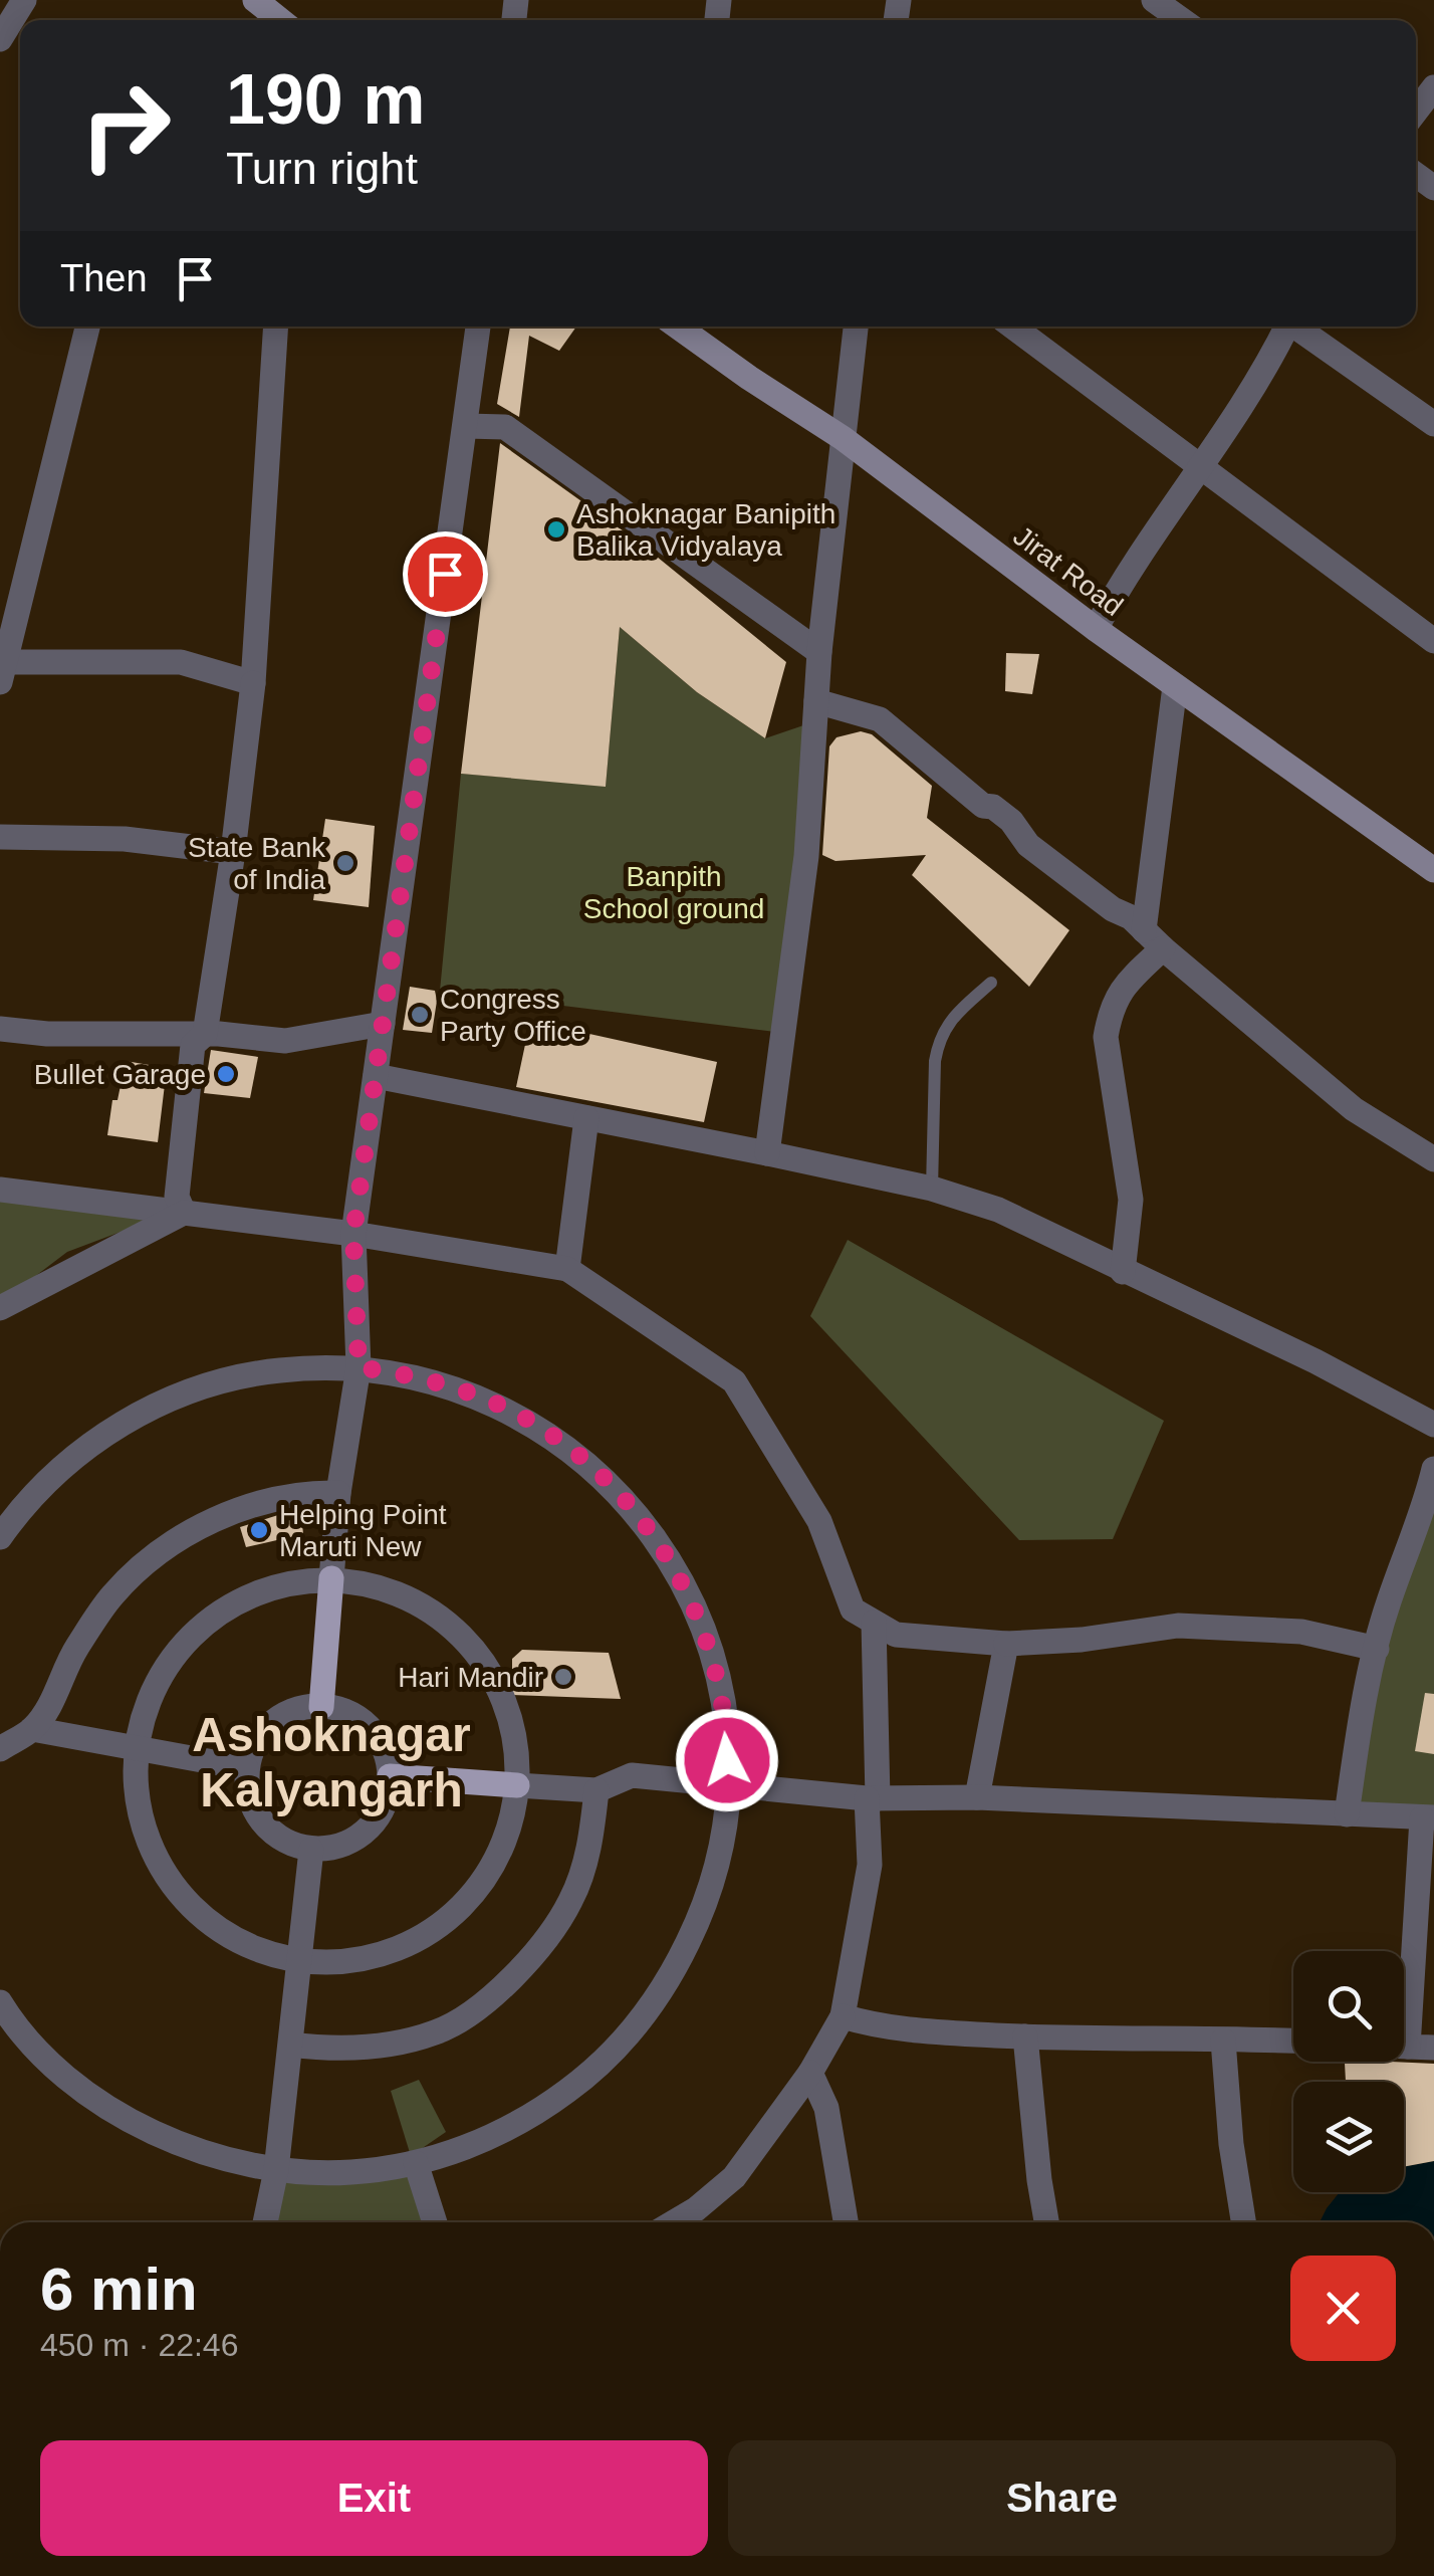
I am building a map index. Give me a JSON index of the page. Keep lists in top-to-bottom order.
{
  "streets": {
    "main road": ["Jirat Road"]
  },
  "districts": ["Ashoknagar Kalyangarh"],
  "parks": ["Banpith School ground"],
  "places": [
    "Ashoknagar Banipith Balika Vidyalaya",
    "State Bank of India",
    "Congress Party Office",
    "Bullet Garage",
    "Helping Point Maruti New",
    "Hari Mandir"
  ],
  "page": {
    "turn": ["190 m", "Turn right"],
    "then": "Then",
    "heading": ["6 min", "450 m · 22:46"],
    "buttons": ["Exit", "Share"]
  }
}
